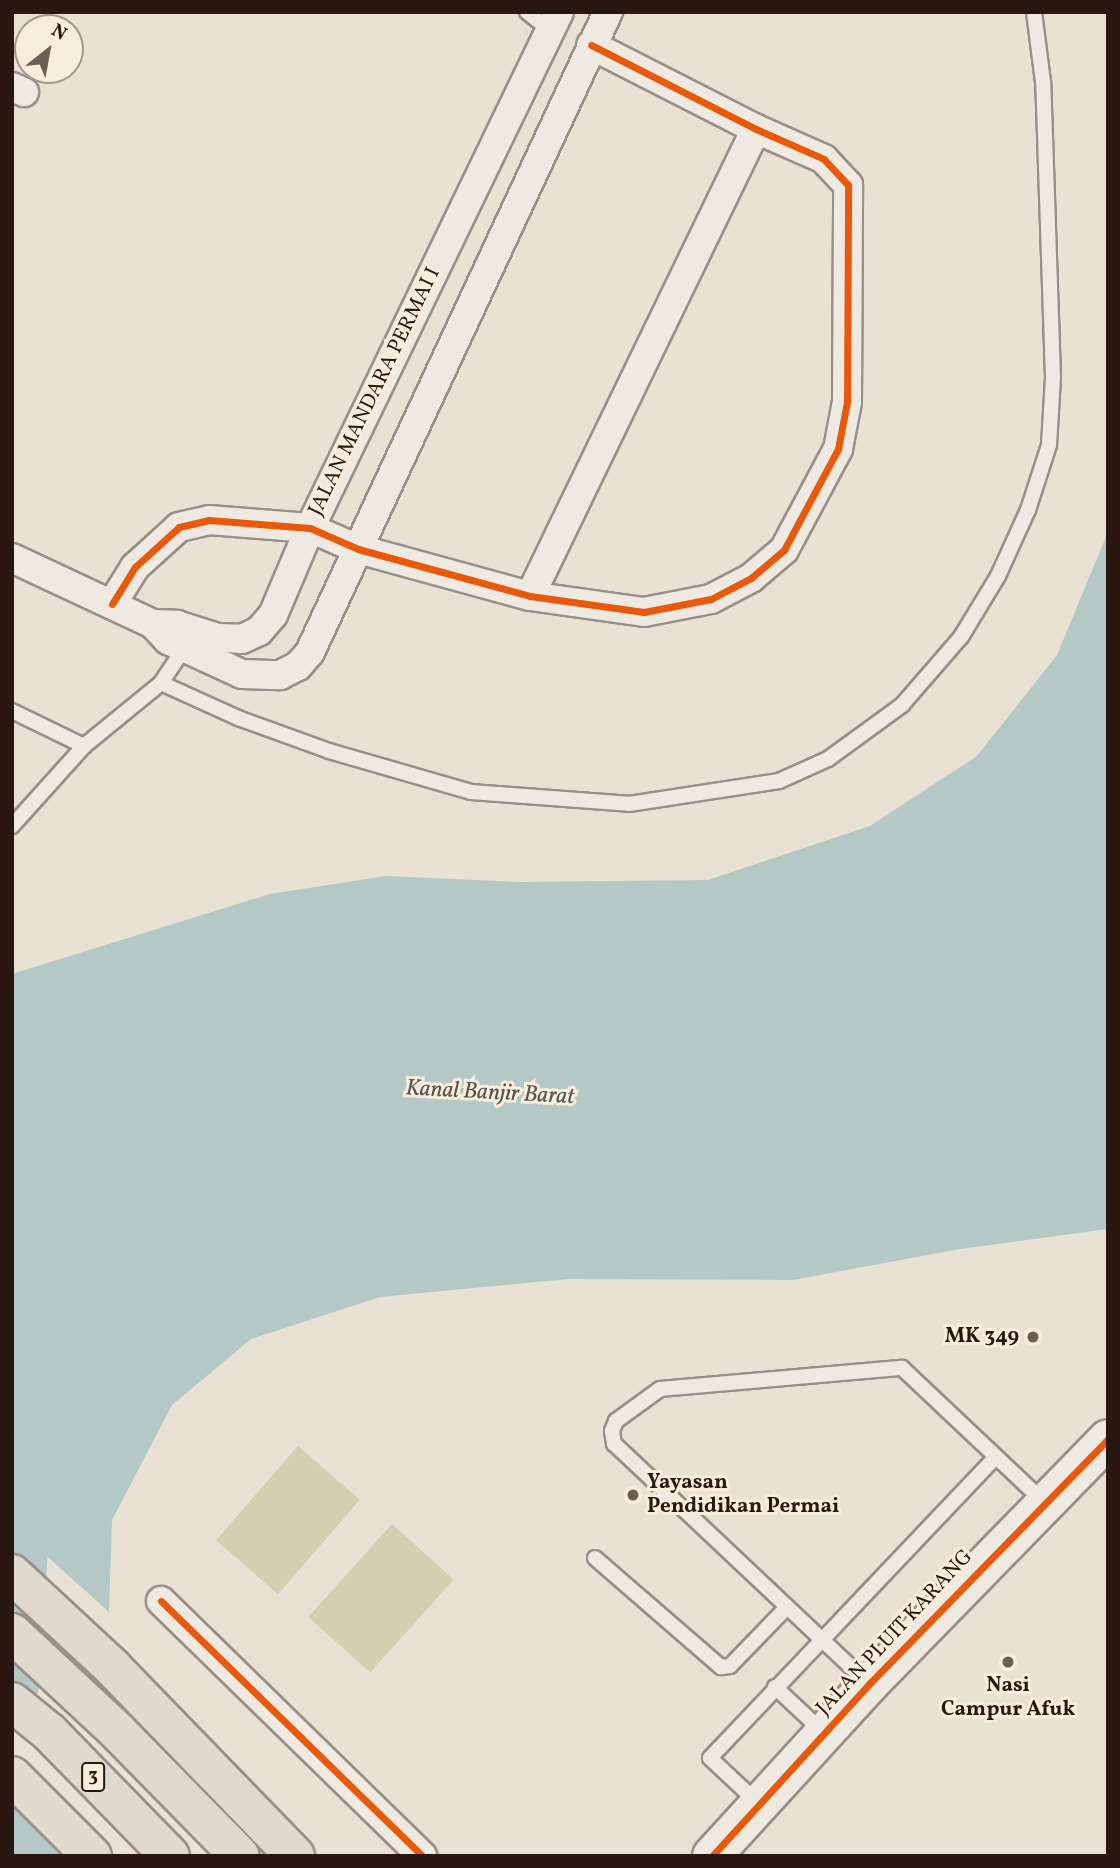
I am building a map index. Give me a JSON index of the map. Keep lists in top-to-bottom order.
{
  "streets": {
    "highway": ["3"],
    "street": ["JALAN MANDARA PERMAI I", "JALAN PLUIT KARANG"]
  },
  "water": ["Kanal Banjir Barat"],
  "places": ["MK 349", "Yayasan Pendidikan Permai", "Nasi Campur Afuk"],
  "north": "top right"
}
